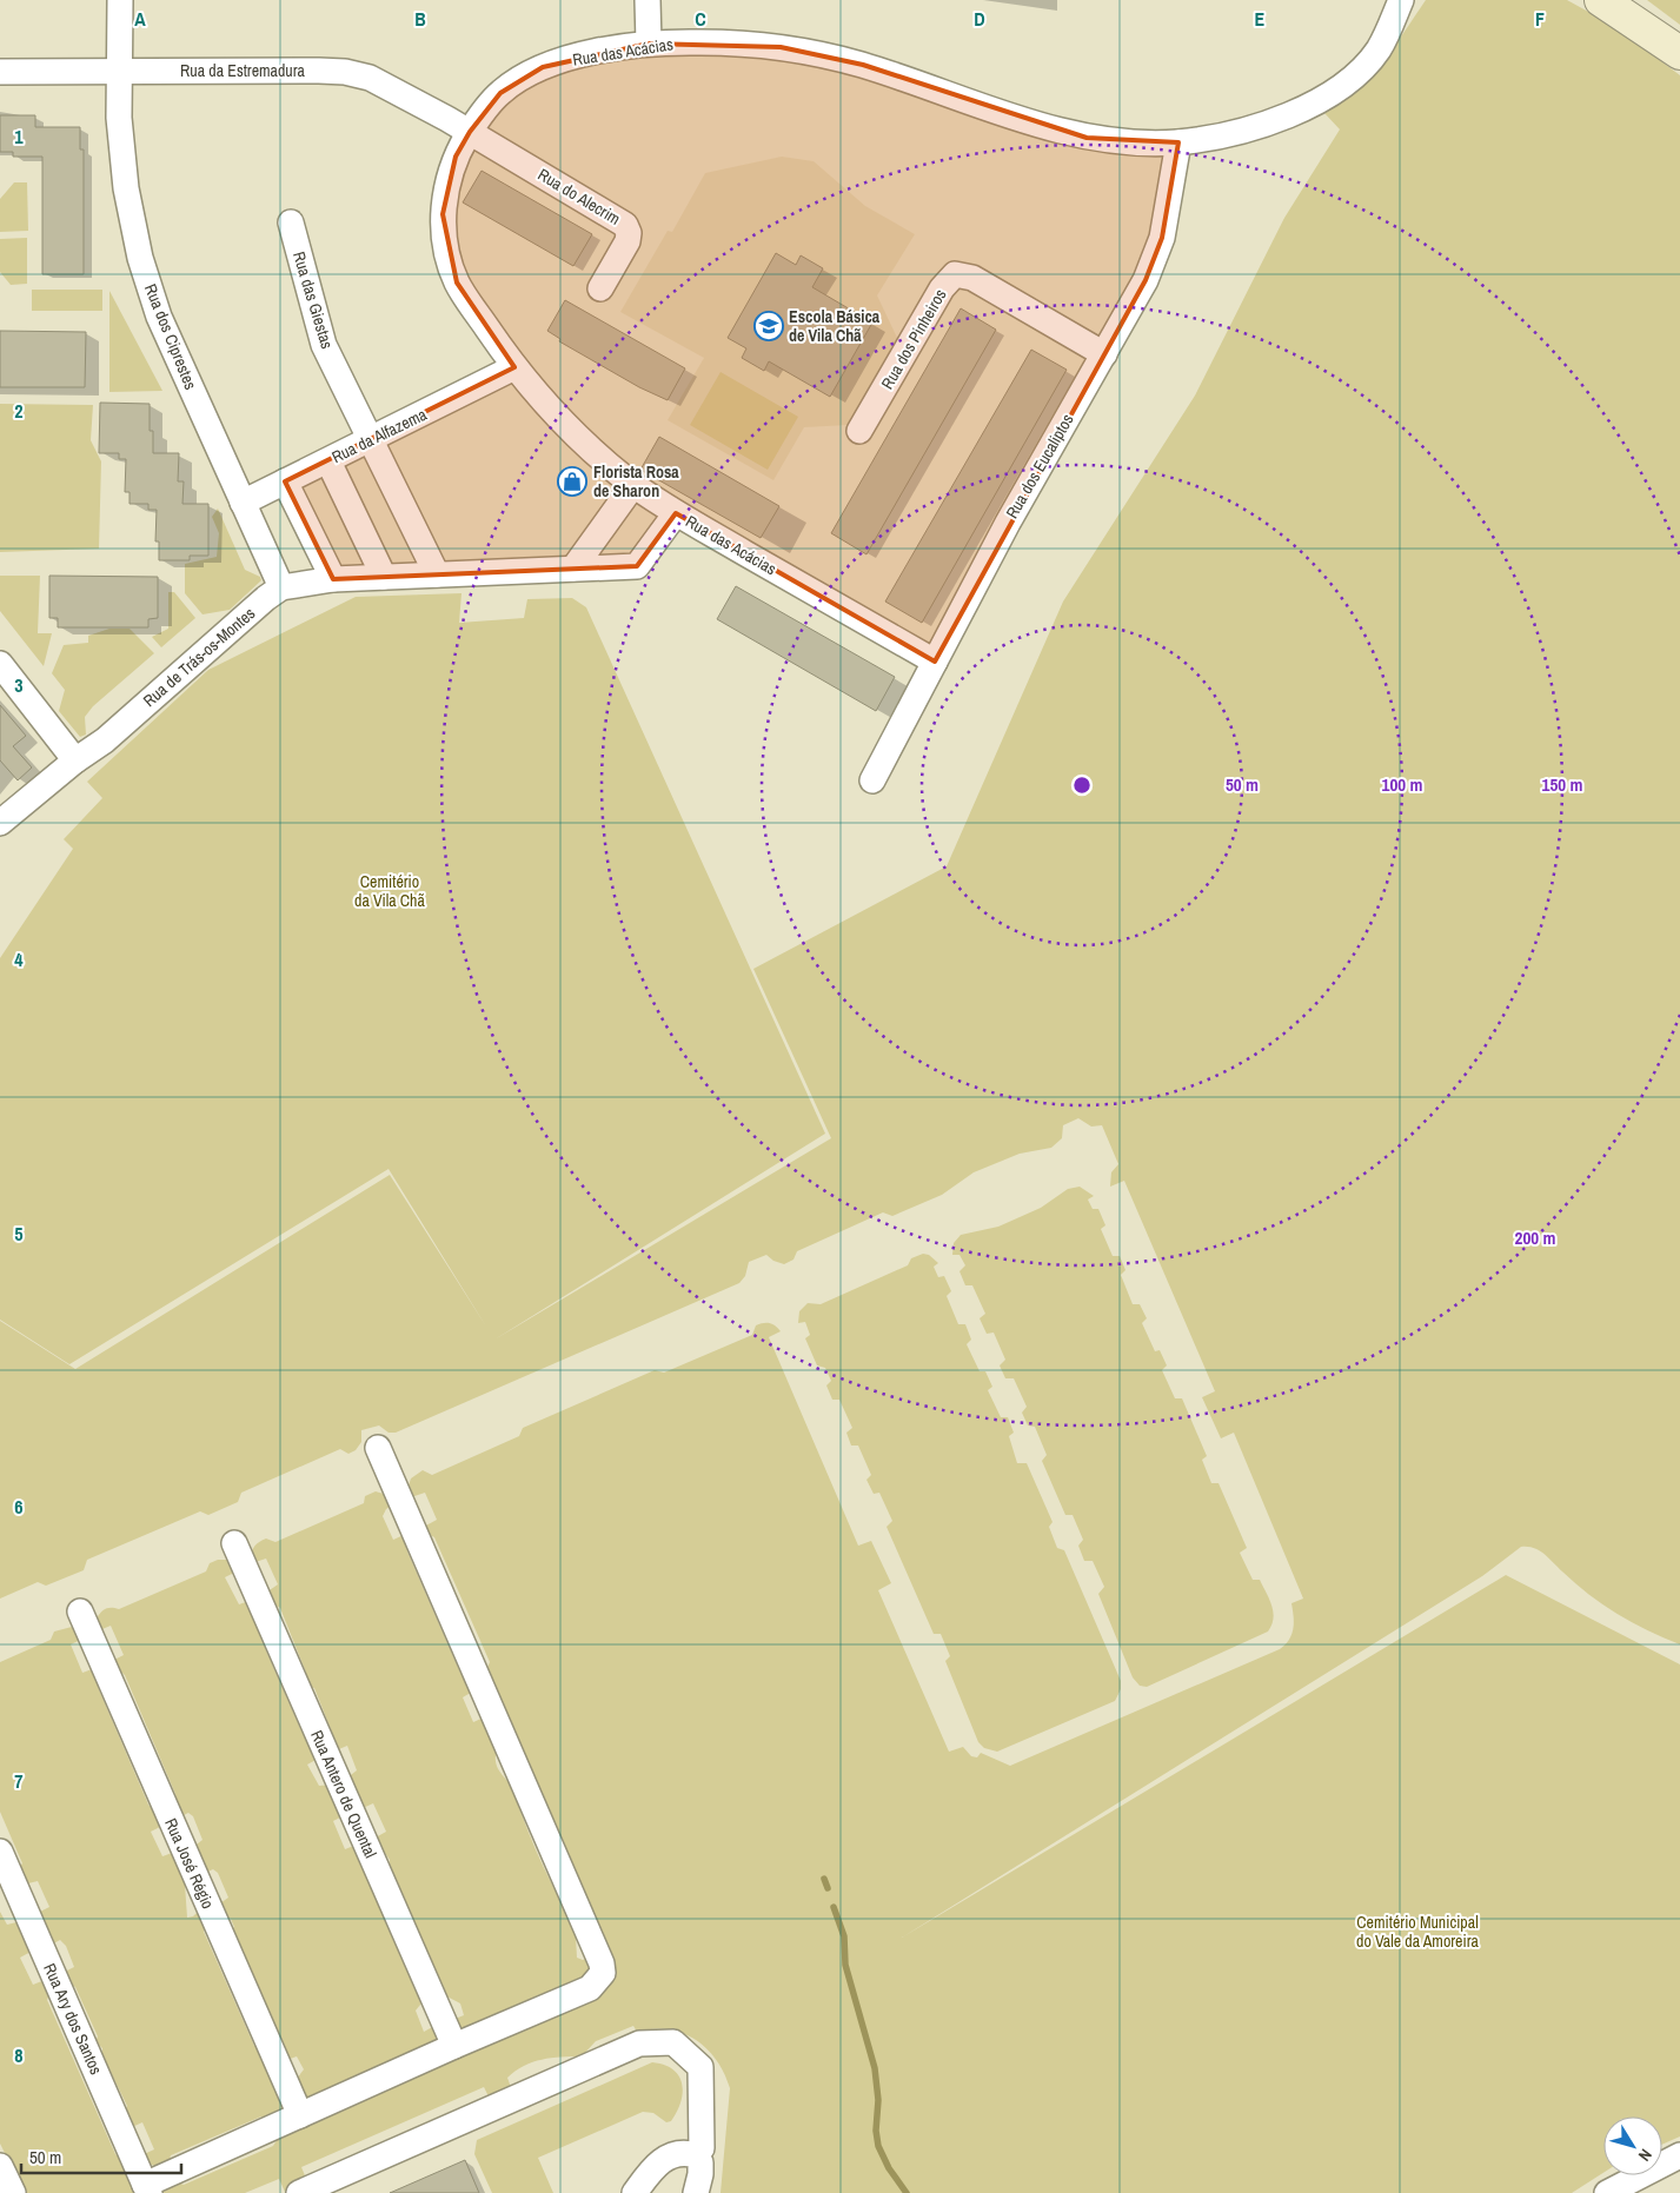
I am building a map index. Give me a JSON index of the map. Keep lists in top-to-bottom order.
{
  "streets": {
    "street": [
      "Rua das Acácias",
      "Rua da Estremadura",
      "Rua do Alecrim",
      "Rua das Giestas",
      "Rua dos Ciprestes",
      "Rua dos Pinheiros",
      "Rua da Alfazema",
      "Rua dos Eucaliptos",
      "Rua de Trás-os-Montes",
      "Rua Antero de Quental",
      "Rua José Régio",
      "Rua Ary dos Santos"
    ]
  },
  "crossings": [
    ["Rua das Acácias", "Rua da Estremadura"],
    ["Rua das Acácias", "Rua do Alecrim"],
    ["Rua das Acácias", "Rua da Alfazema"],
    ["Rua das Acácias", "Rua dos Eucaliptos"],
    ["Rua das Acácias", "Rua de Trás-os-Montes"],
    ["Rua da Estremadura", "Rua do Alecrim"],
    ["Rua da Estremadura", "Rua dos Ciprestes"],
    ["Rua das Giestas", "Rua da Alfazema"],
    ["Rua dos Ciprestes", "Rua da Alfazema"],
    ["Rua dos Ciprestes", "Rua de Trás-os-Montes"],
    ["Rua dos Pinheiros", "Rua dos Eucaliptos"]
  ],
  "parks": ["Cemitério da Vila Chã", "Cemitério Municipal do Vale da Amoreira"],
  "places": {
    "school or university": ["Escola Básica de Vila Chã"],
    "shop": ["Florista Rosa de Sharon"]
  },
  "scale_bar": "50 m",
  "north": "bottom right",
  "grid": {
    "columns": [
      "A",
      "B",
      "C",
      "D",
      "E",
      "F"
    ],
    "rows": [
      "1",
      "2",
      "3",
      "4",
      "5",
      "6",
      "7",
      "8"
    ]
  },
  "rings": [
    "50 m",
    "100 m",
    "150 m",
    "200 m"
  ]
}
